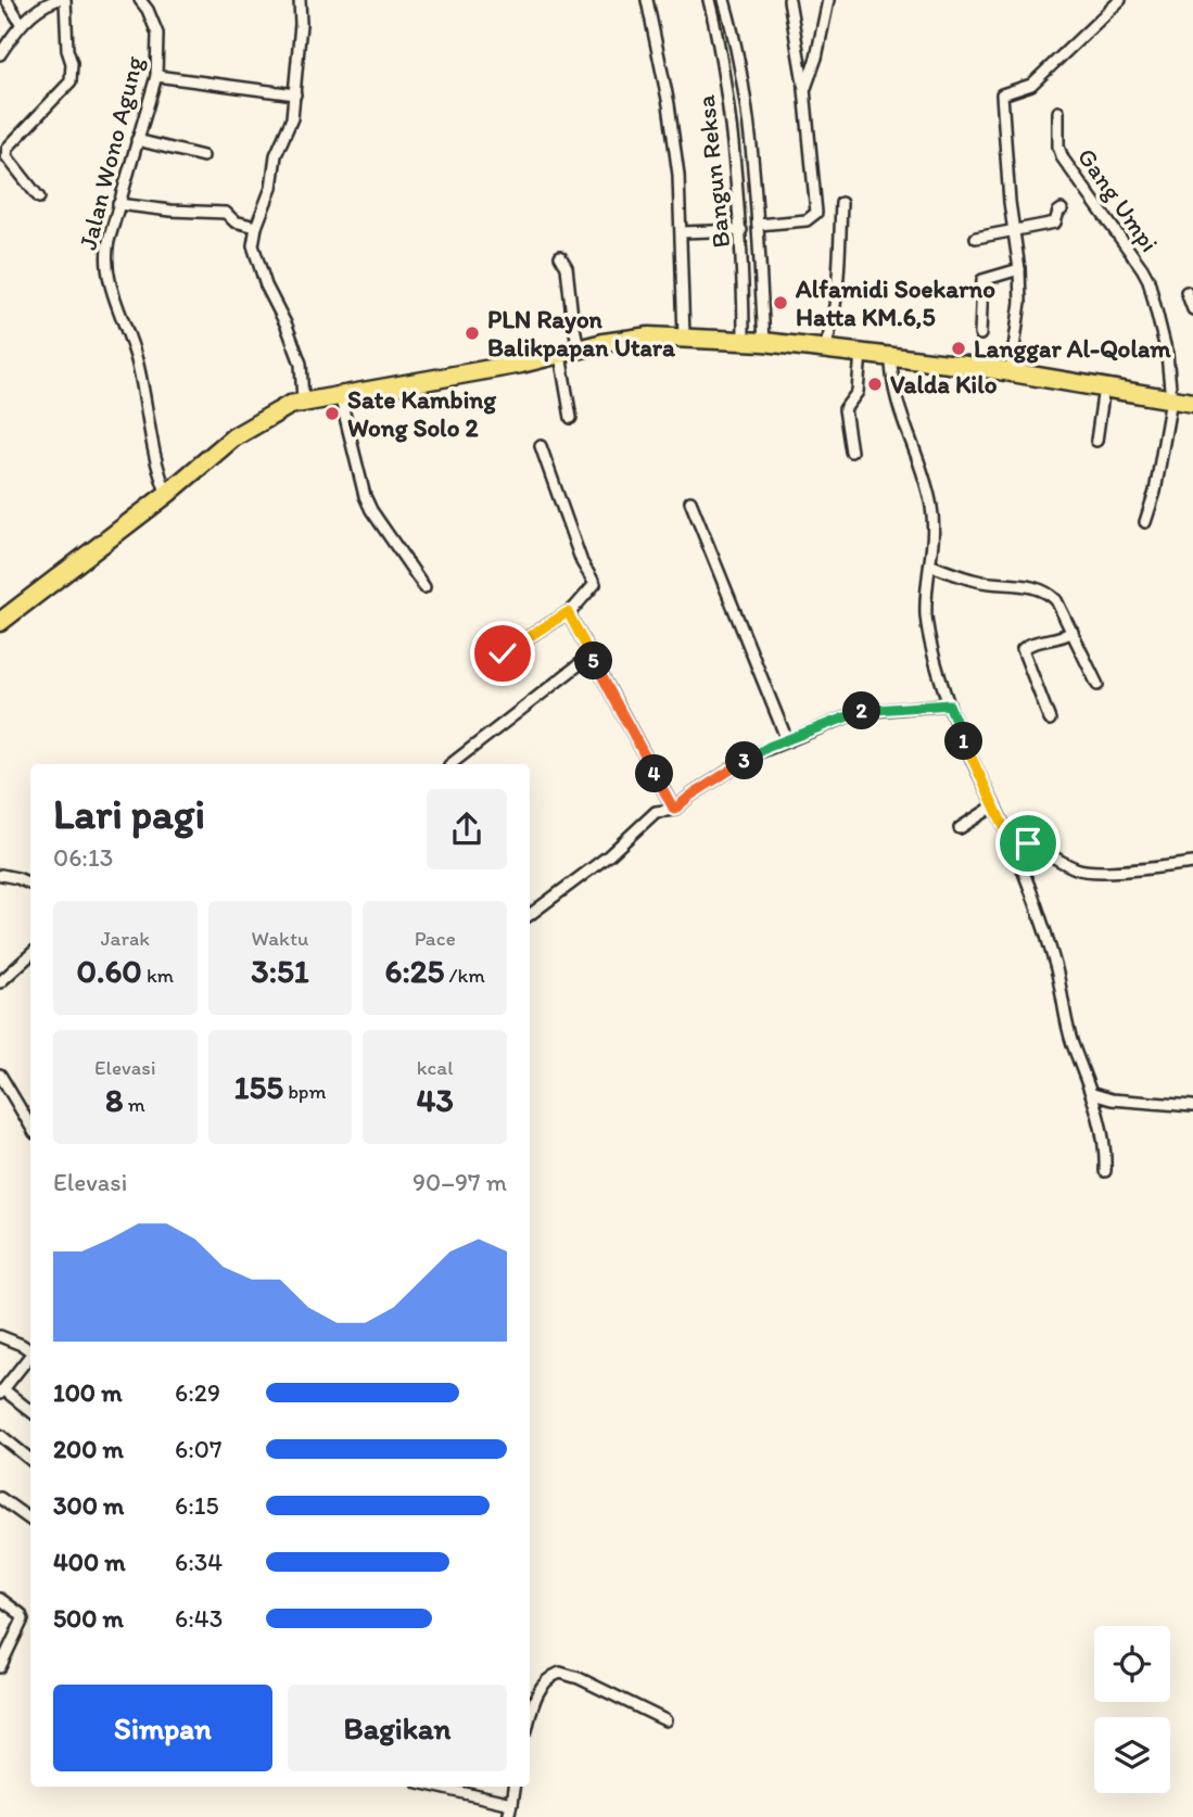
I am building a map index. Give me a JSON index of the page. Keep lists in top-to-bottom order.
{
  "streets": {
    "street": ["Jalan Wono Agung", "Bangun Reksa", "Gang Umpi"]
  },
  "places": [
    "Alfamidi Soekarno Hatta KM.6,5",
    "PLN Rayon Balikpapan Utara",
    "Langgar Al-Qolam",
    "Valda Kilo",
    "Sate Kambing Wong Solo 2"
  ],
  "page": {
    "pins": [
      "5",
      "2",
      "1",
      "3",
      "4"
    ],
    "heading": ["Lari pagi", "06:13"],
    "stats": [
      ["Jarak", "0.60 km"],
      ["Waktu", "3:51"],
      ["Pace", "6:25 /km"],
      ["Elevasi", "8 m"],
      ["155 bpm"],
      ["kcal", "43"]
    ],
    "chart": ["Elevasi", "90–97 m"],
    "list": [
      {
        "name": "100 m",
        "note": "6:29"
      },
      {
        "name": "200 m",
        "note": "6:07"
      },
      {
        "name": "300 m",
        "note": "6:15"
      },
      {
        "name": "400 m",
        "note": "6:34"
      },
      {
        "name": "500 m",
        "note": "6:43"
      }
    ],
    "buttons": ["Simpan", "Bagikan"]
  }
}
